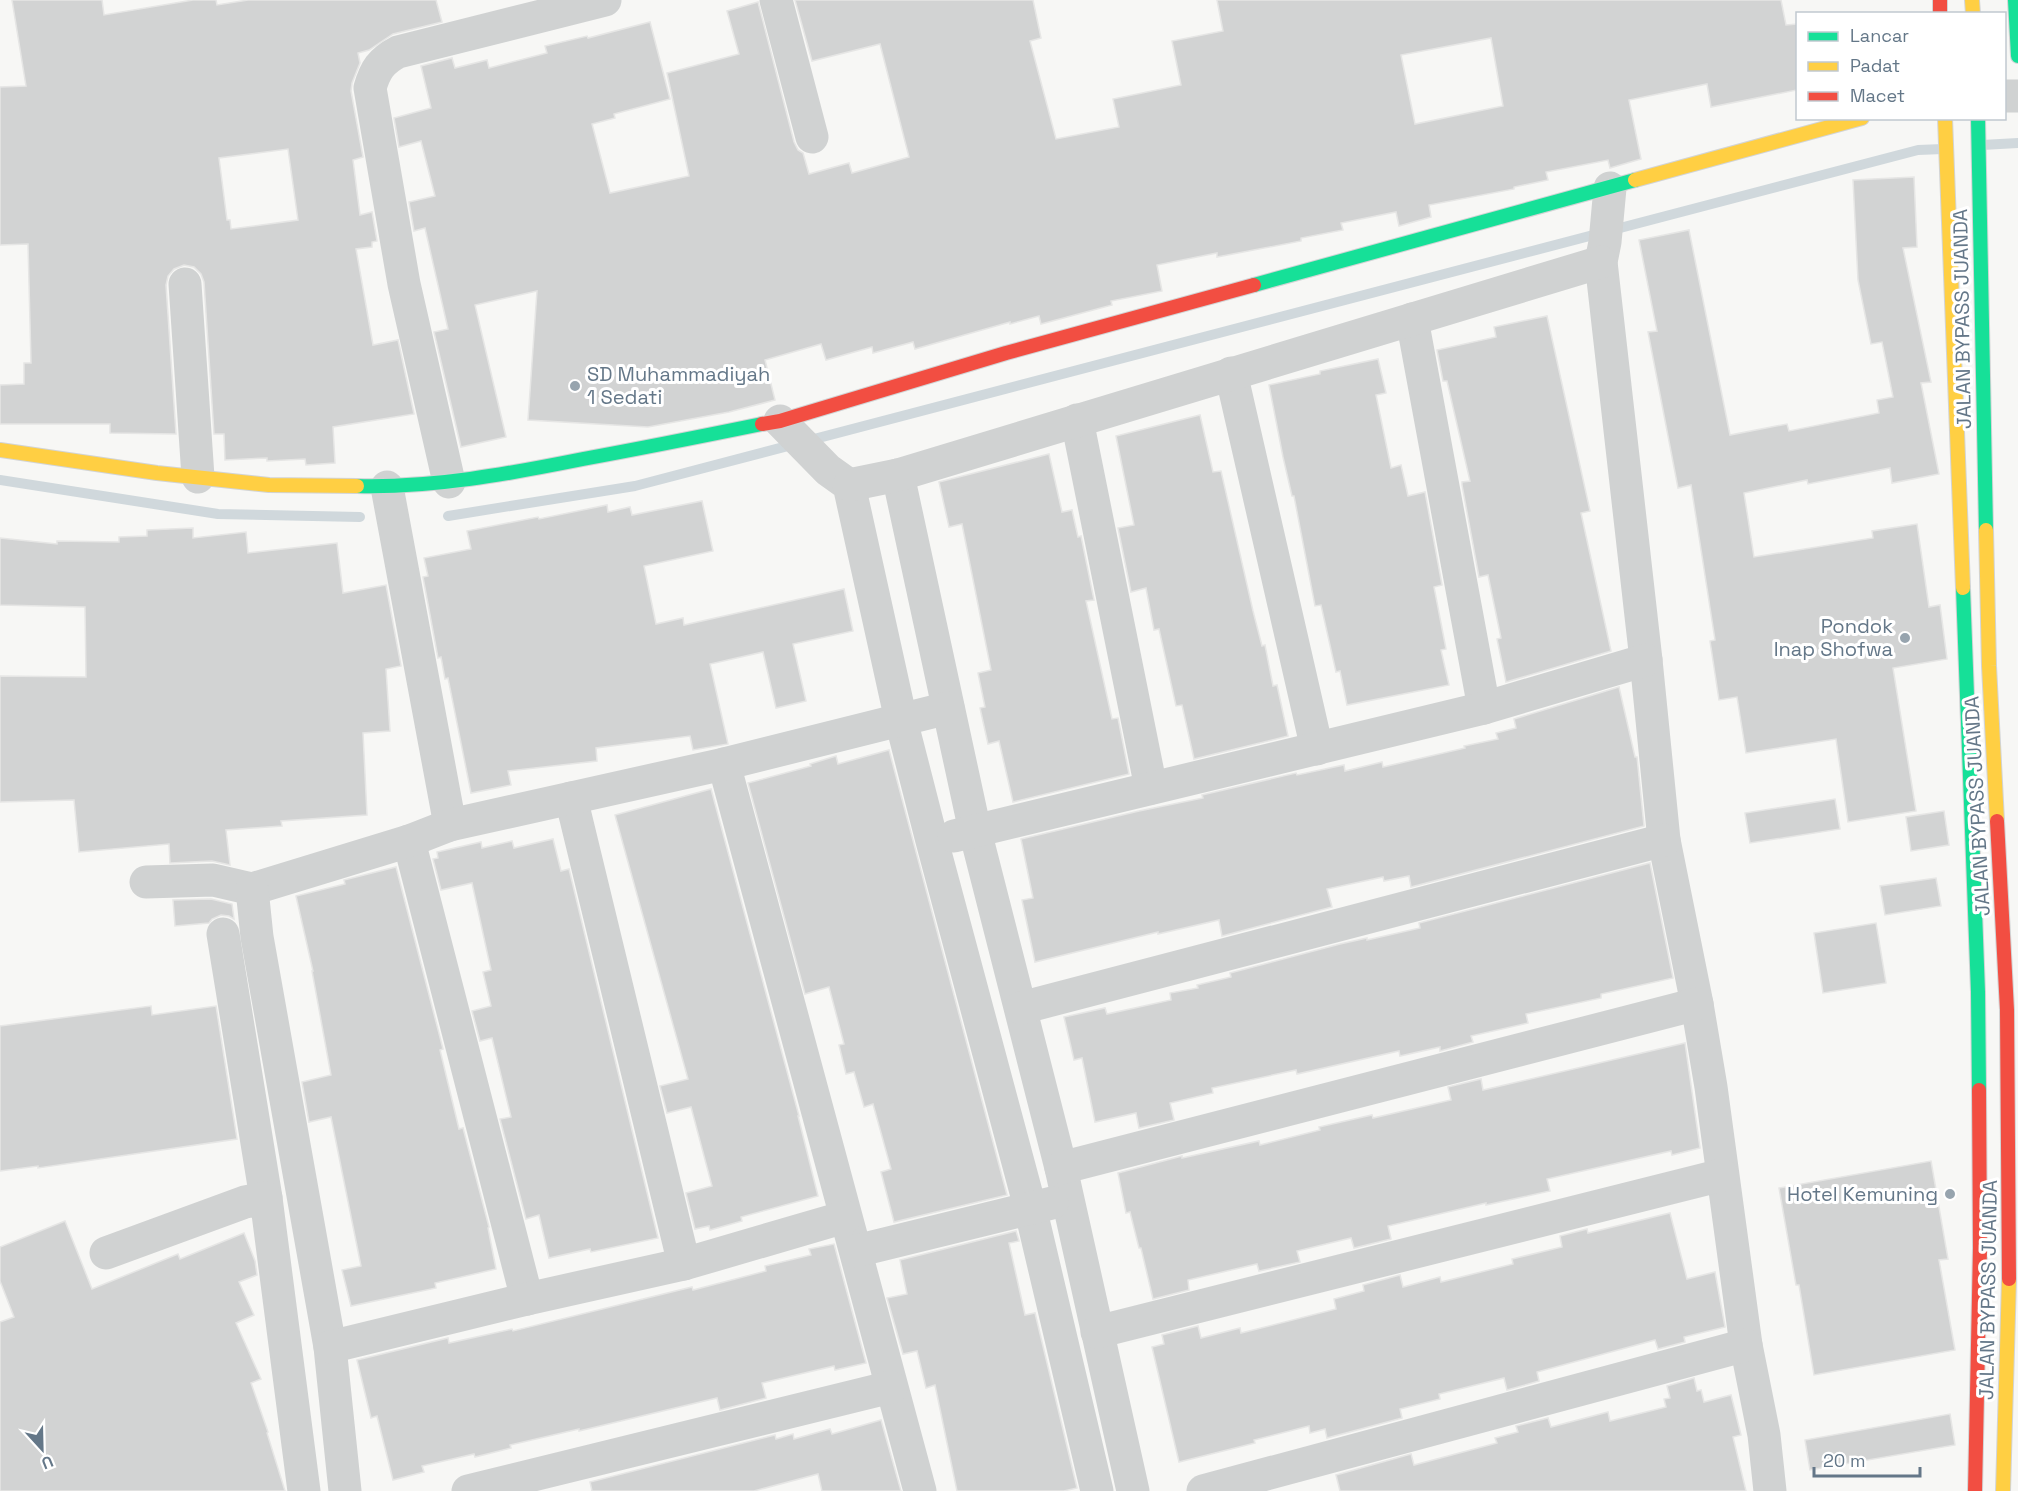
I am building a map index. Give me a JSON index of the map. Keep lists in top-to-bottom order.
{
  "streets": {
    "main road": ["JALAN BYPASS JUANDA"]
  },
  "places": ["SD Muhammadiyah 1 Sedati", "Pondok Inap Shofwa", "Hotel Kemuning"],
  "legend": ["Lancar", "Padat", "Macet"],
  "scale_bar": "20 m",
  "north": "bottom"
}
